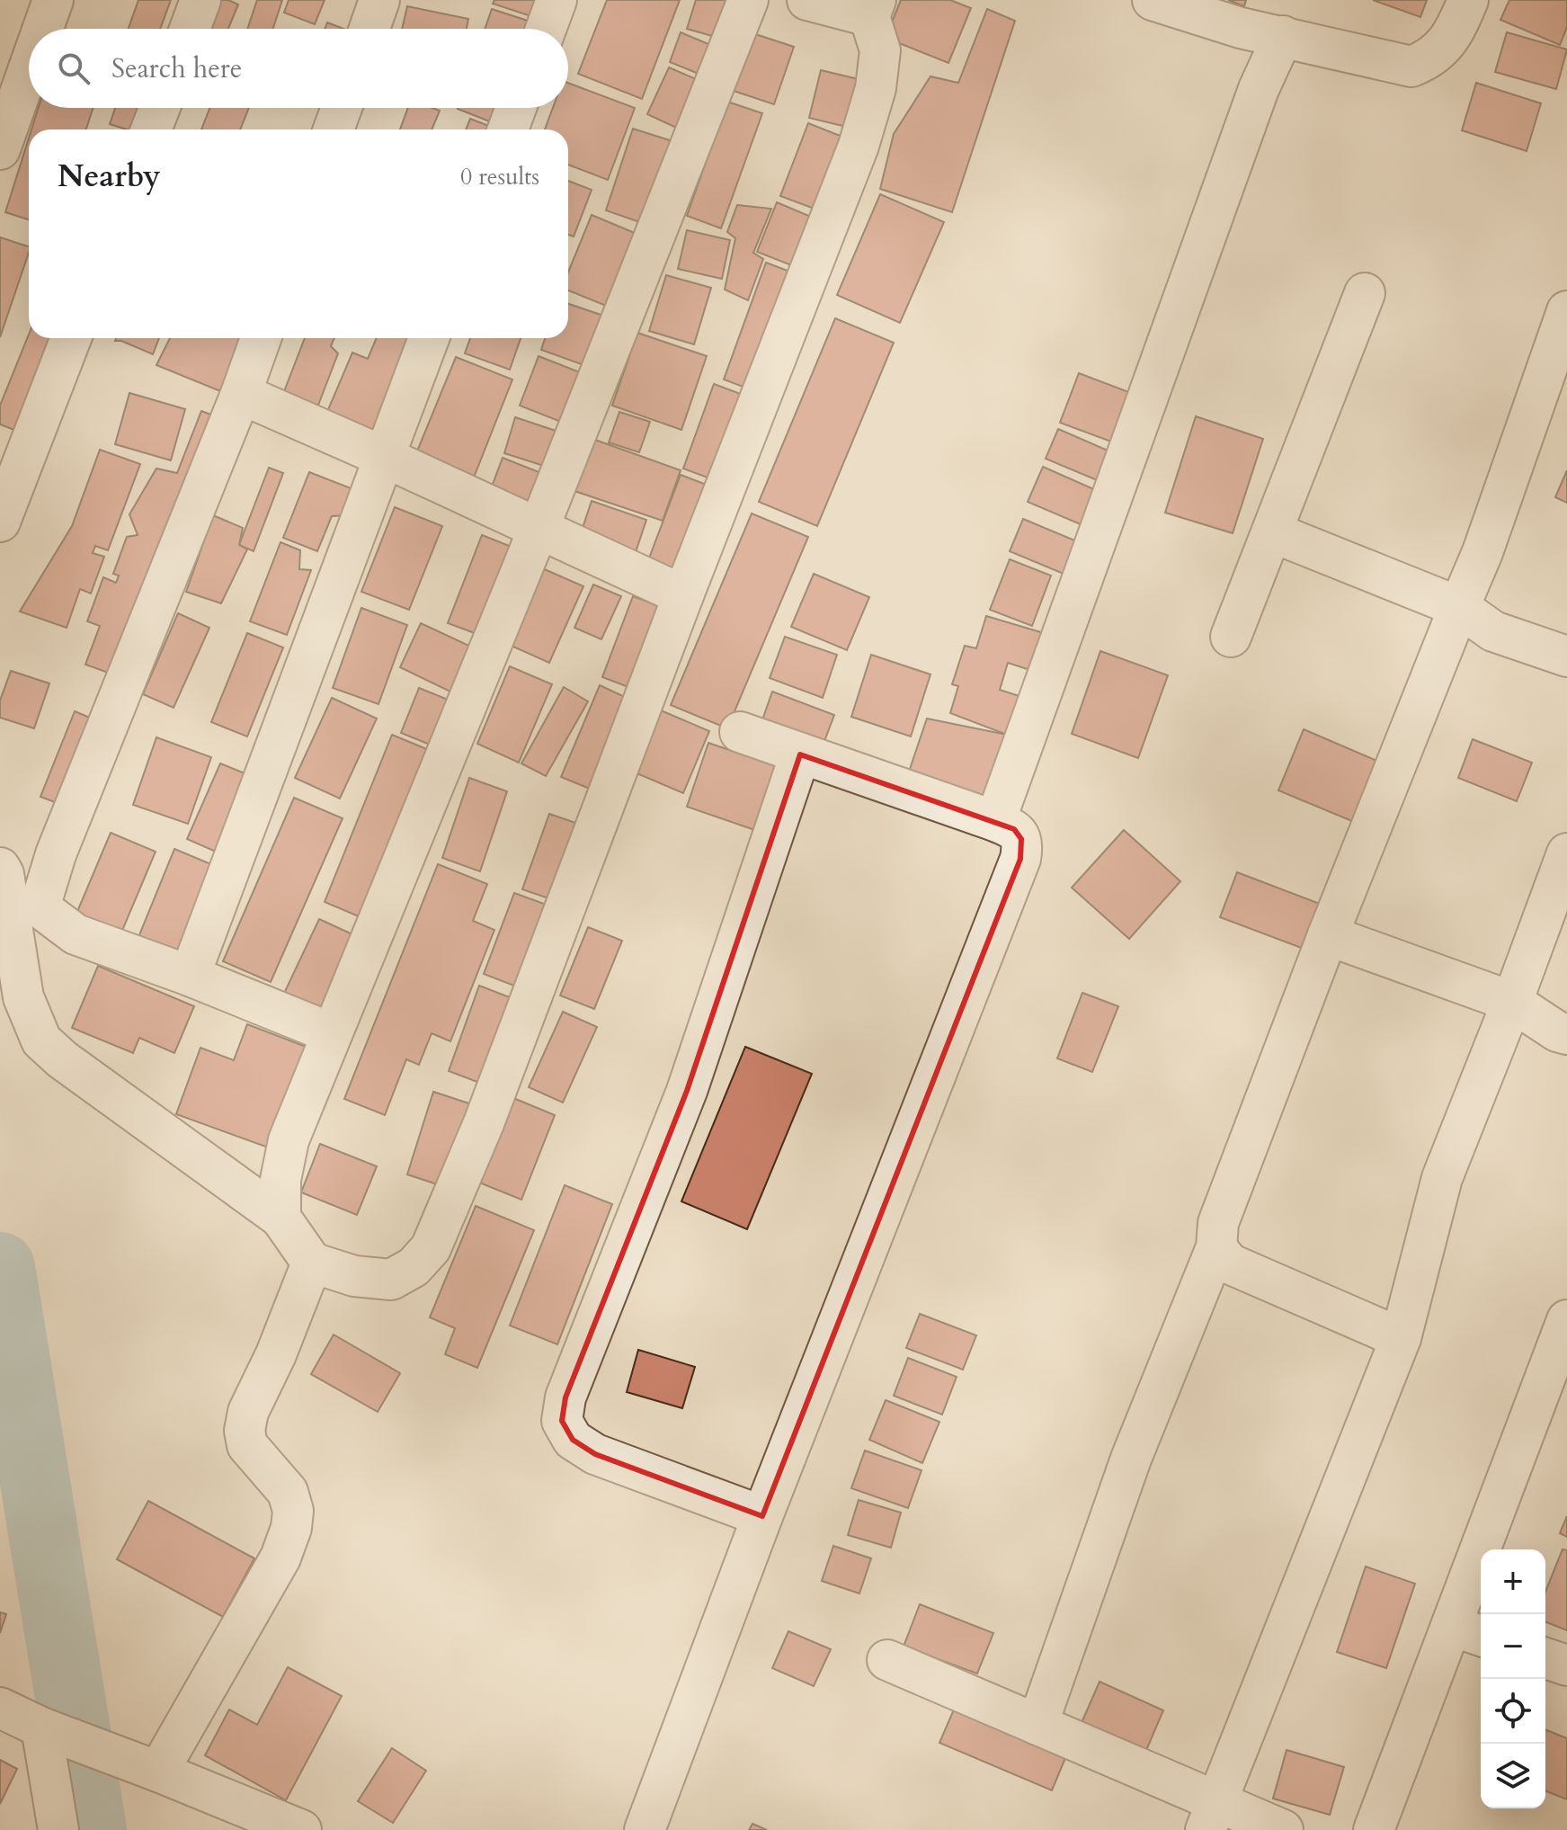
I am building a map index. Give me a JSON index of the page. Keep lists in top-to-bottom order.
{
  "page": {
    "search": "Search here",
    "heading": ["Nearby", "0 results"],
    "map_buttons": ["+", "−"]
  }
}
